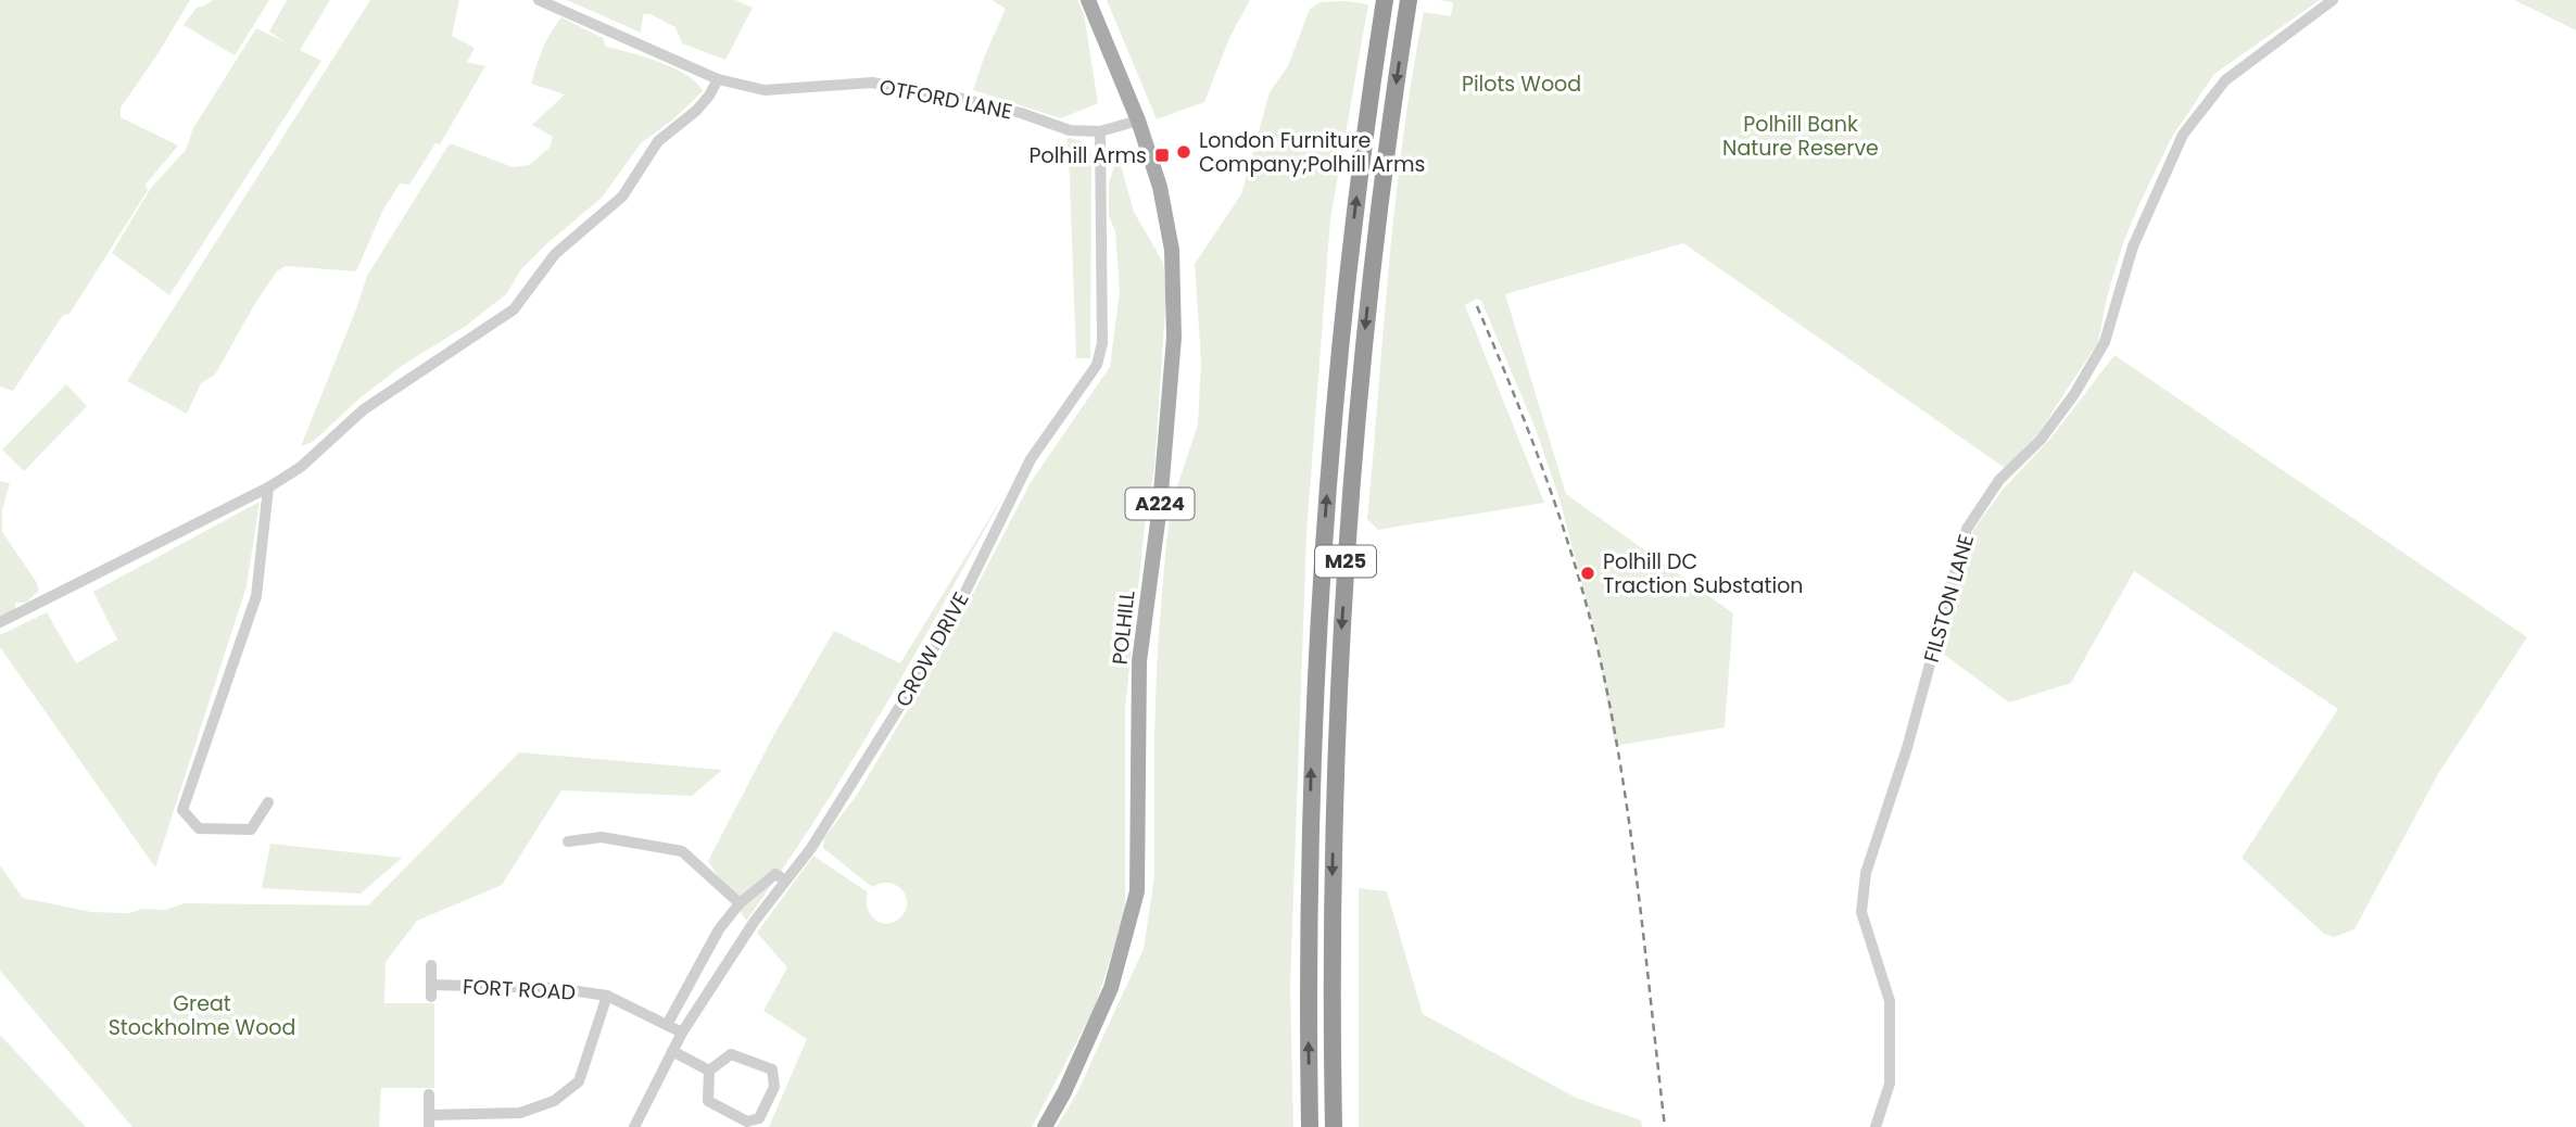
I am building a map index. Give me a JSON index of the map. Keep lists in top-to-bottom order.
{
  "streets": {
    "highway": ["M25"],
    "main road": ["A224", "POLHILL"],
    "street": [
      "OTFORD LANE",
      "FILSTON LANE",
      "CROW DRIVE",
      "FORT ROAD"
    ]
  },
  "crossings": [
    ["OTFORD LANE", "A224"],
    ["OTFORD LANE", "POLHILL"],
    ["OTFORD LANE", "CROW DRIVE"],
    ["A224", "POLHILL"],
    ["CROW DRIVE", "FORT ROAD"]
  ],
  "parks": ["Pilots Wood", "Polhill Bank Nature Reserve", "Great Stockholme Wood"],
  "places": {
    "other": ["London Furniture Company;Polhill Arms", "Polhill DC Traction Substation"],
    "transit": ["Polhill Arms"]
  }
}
